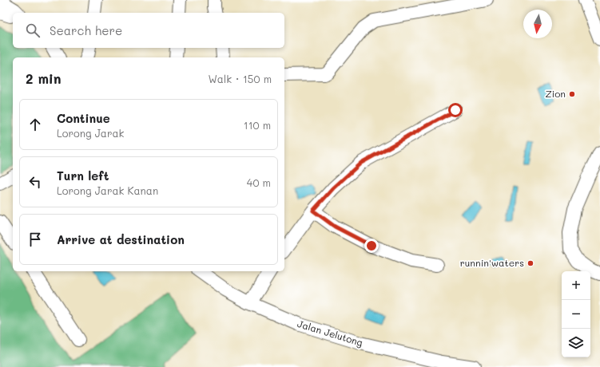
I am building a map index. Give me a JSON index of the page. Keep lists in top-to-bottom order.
{
  "streets": {
    "street": ["Jalan Jelutong"]
  },
  "places": ["Zion", "runnin'waters"],
  "north": "bottom",
  "page": {
    "search": "Search here",
    "heading": ["2 min", "Walk · 150 m"],
    "list": [
      ["Continue", "Lorong Jarak", "110 m"],
      ["Turn left", "Lorong Jarak Kanan", "40 m"],
      "Arrive at destination"
    ],
    "map_buttons": ["+", "−"]
  }
}
